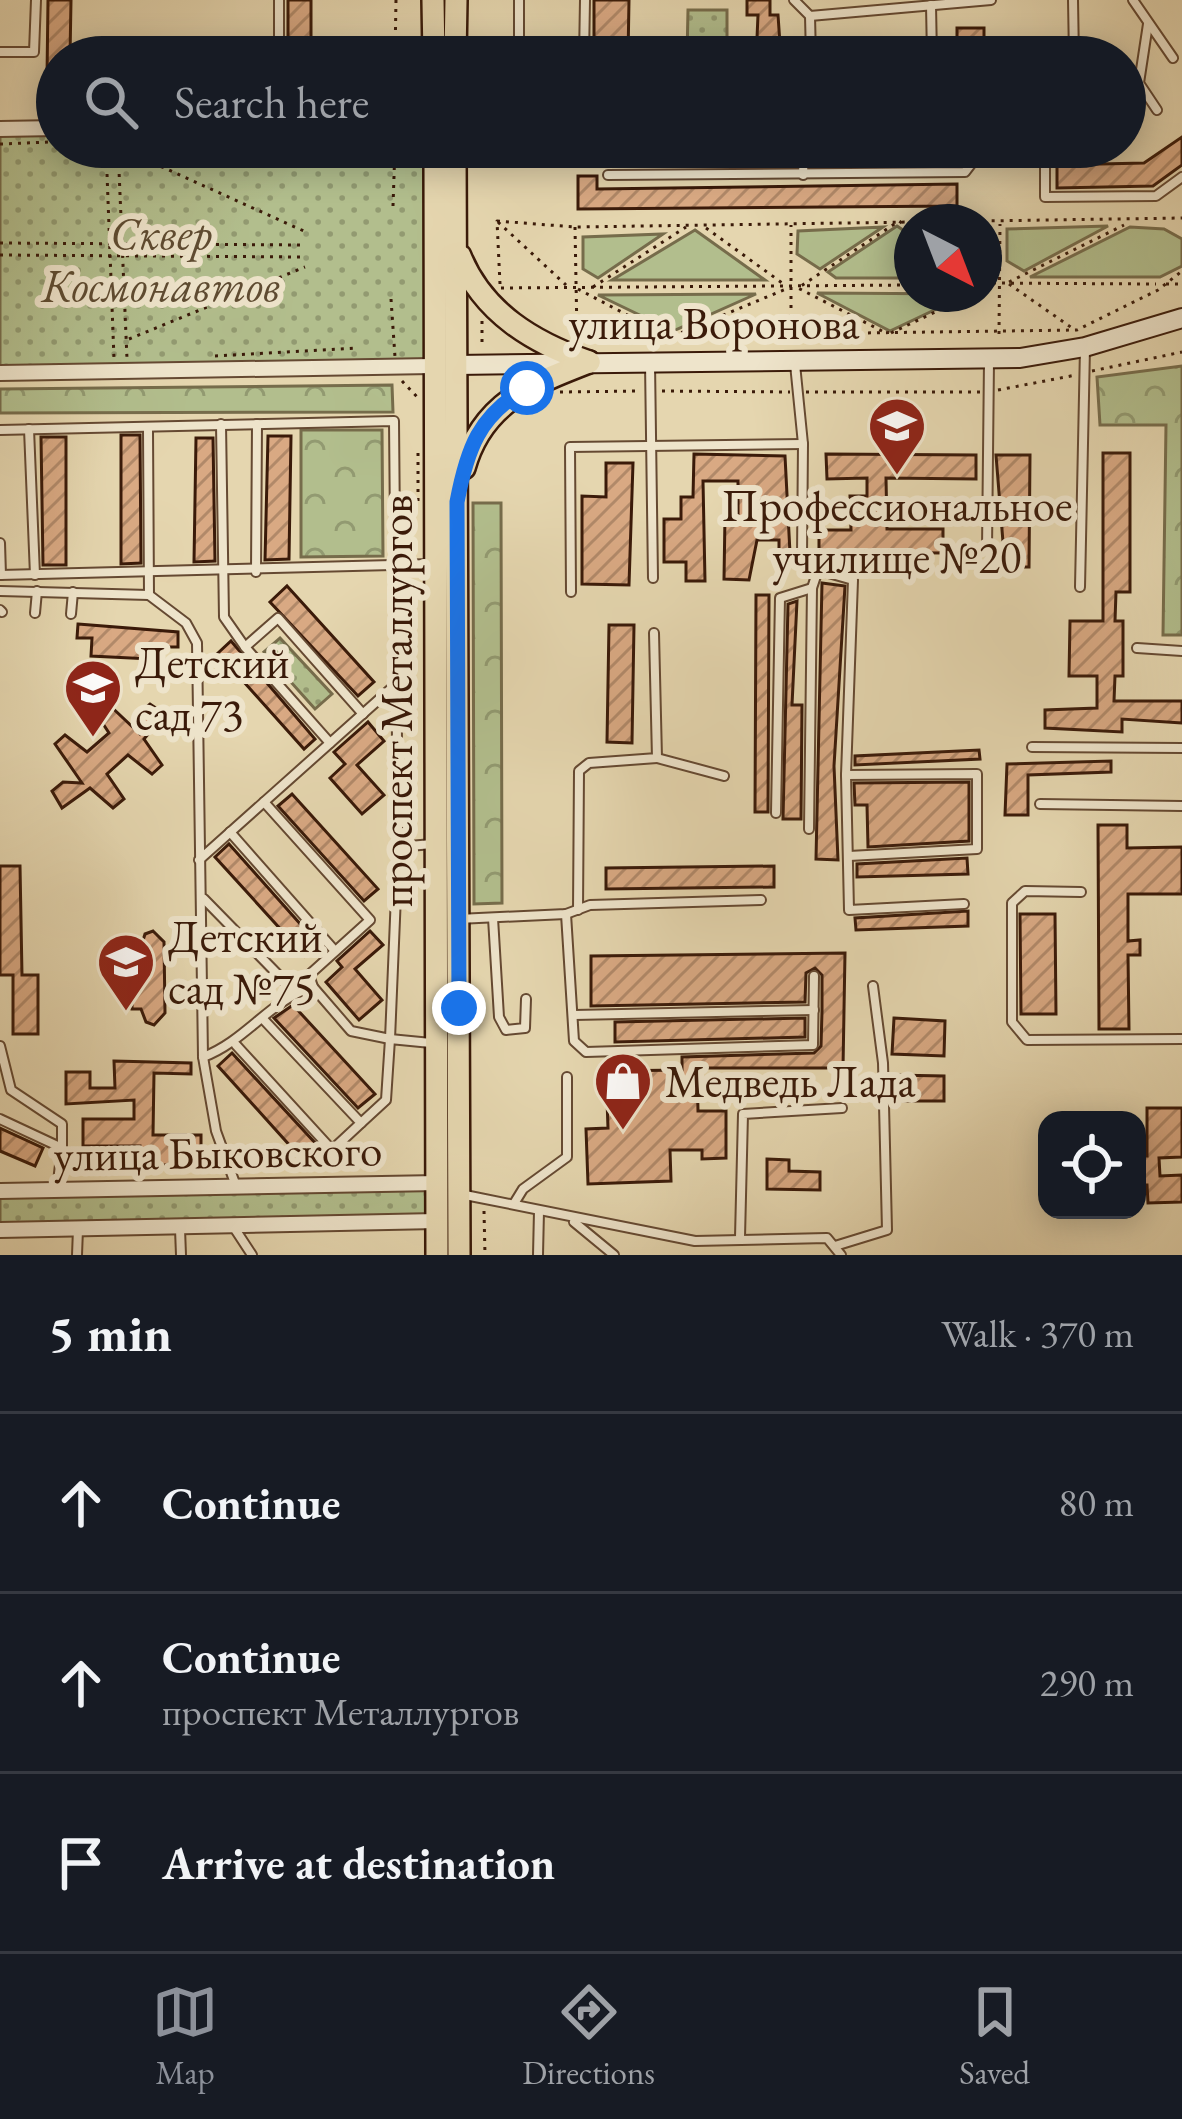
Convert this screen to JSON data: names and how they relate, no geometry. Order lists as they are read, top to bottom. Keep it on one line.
{"streets":{"main road":["улица Воронова","проспект Металлургов"],"street":["улица Быковского"]},"crossings":[["улица Воронова","проспект Металлургов"],["проспект Металлургов","улица Быковского"]],"parks":["Сквер Космонавтов"],"places":{"school or university":["Профессиональное училище №20","Детский сад 73","Детский сад №75"],"shop":["Медведь Лада"]},"north":"bottom right","page":{"search":"Search here","heading":["5 min","Walk · 370 m"],"list":[["Continue","80 m"],["Continue","проспект Металлургов","290 m"],"Arrive at destination"],"nav":["Map","Directions","Saved"]}}
